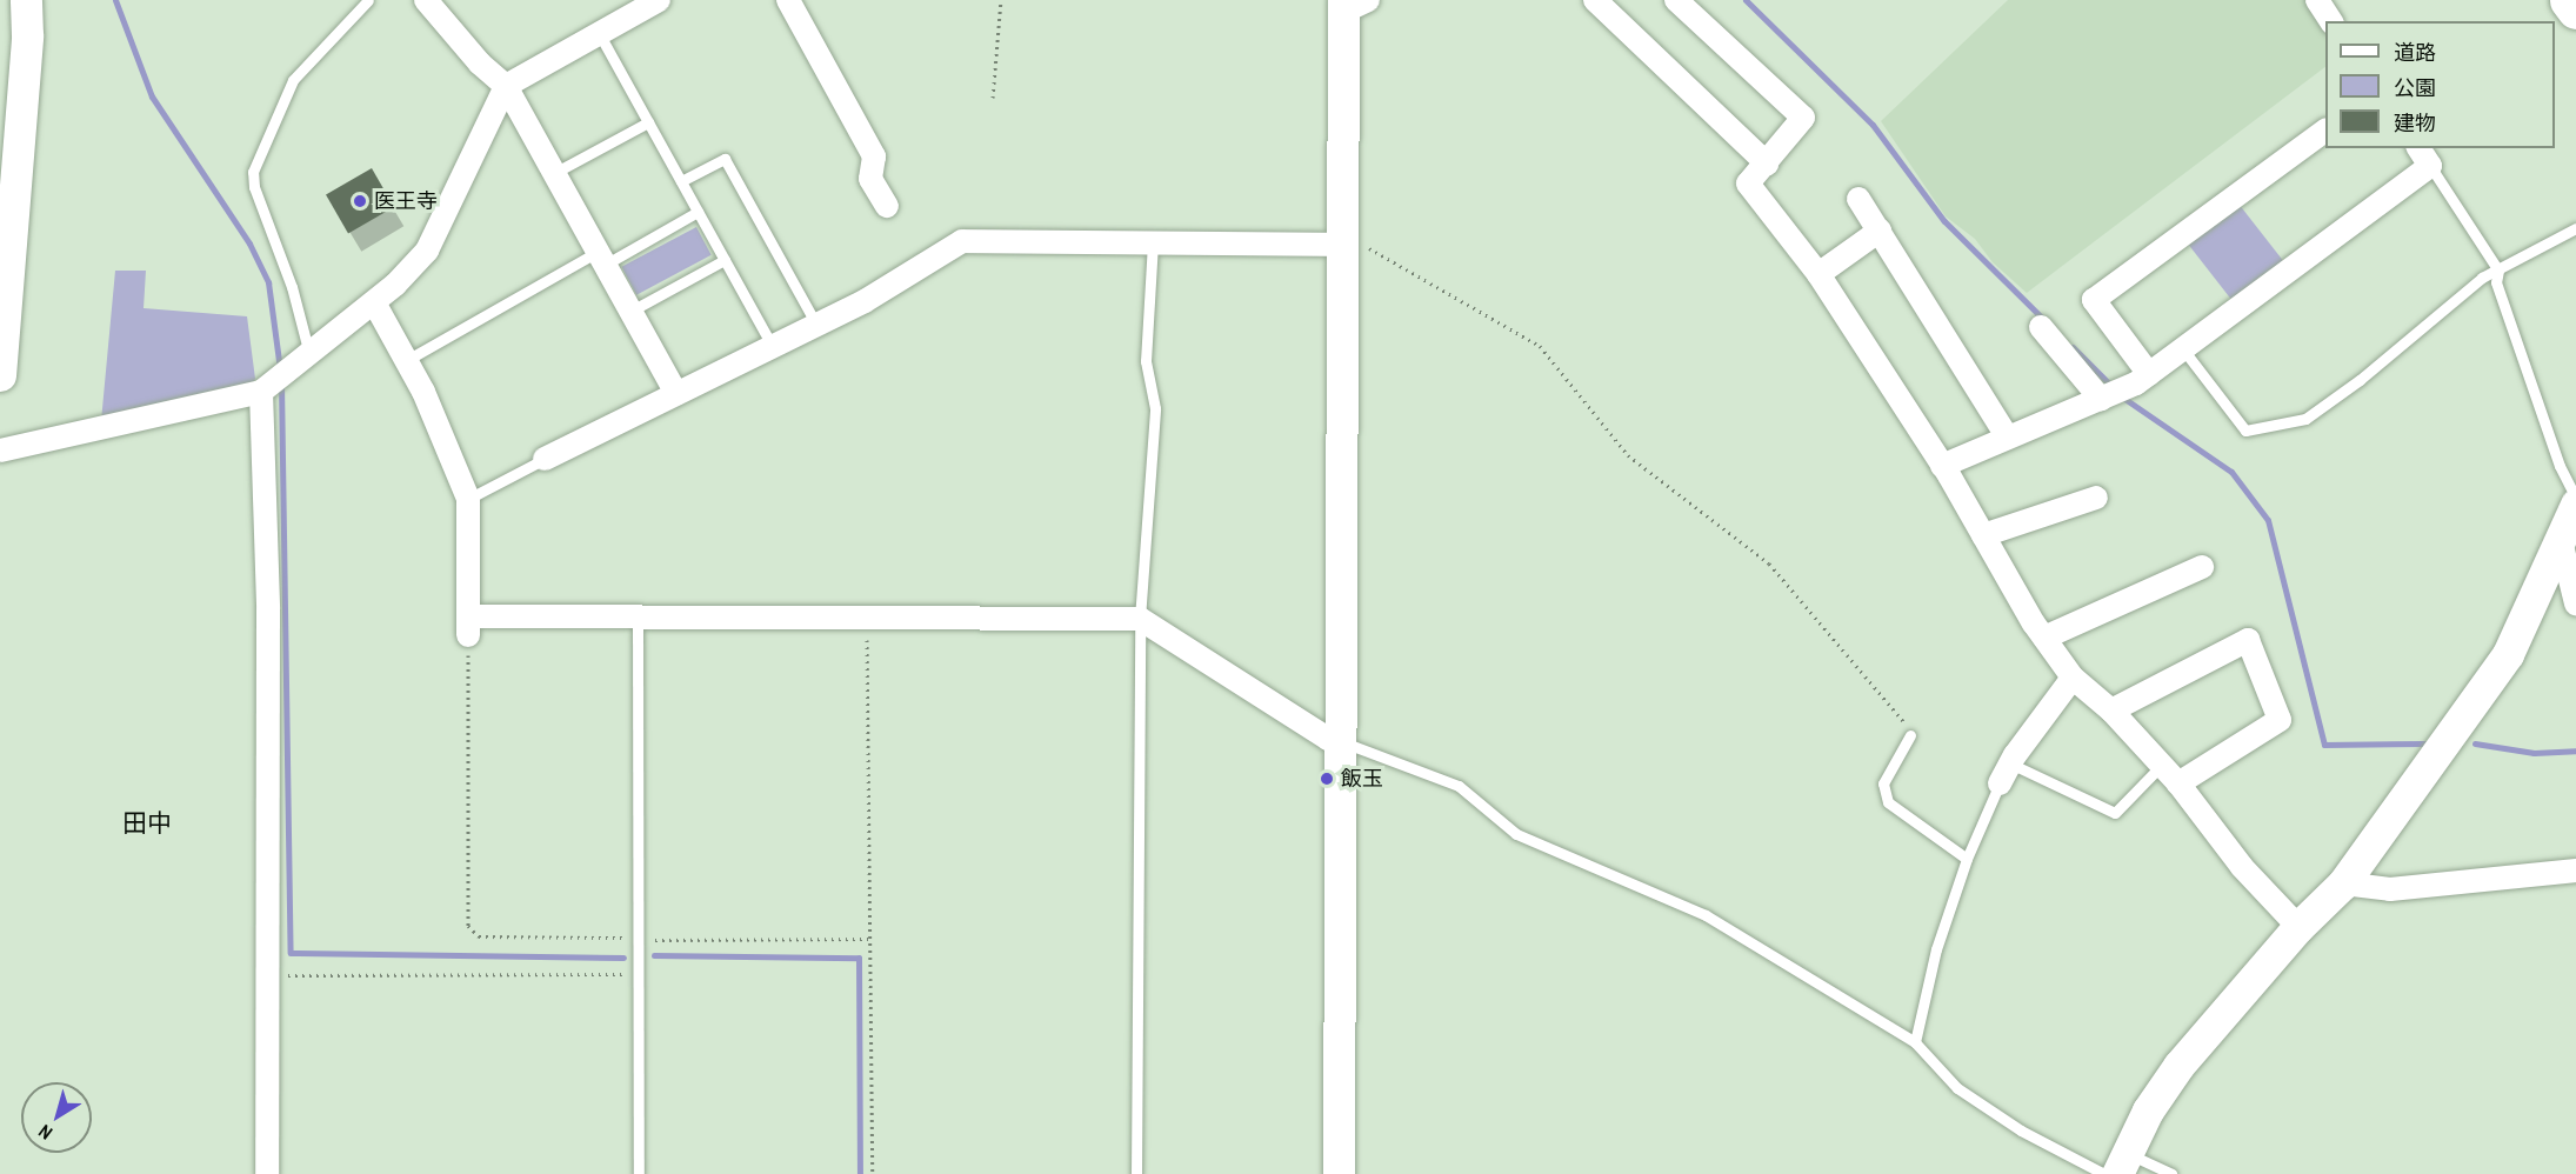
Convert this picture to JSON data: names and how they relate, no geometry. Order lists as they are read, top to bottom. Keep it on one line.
{"districts":["田中"],"places":["医王寺","飯玉"],"legend":["道路","公園","建物"],"north":"bottom left"}
